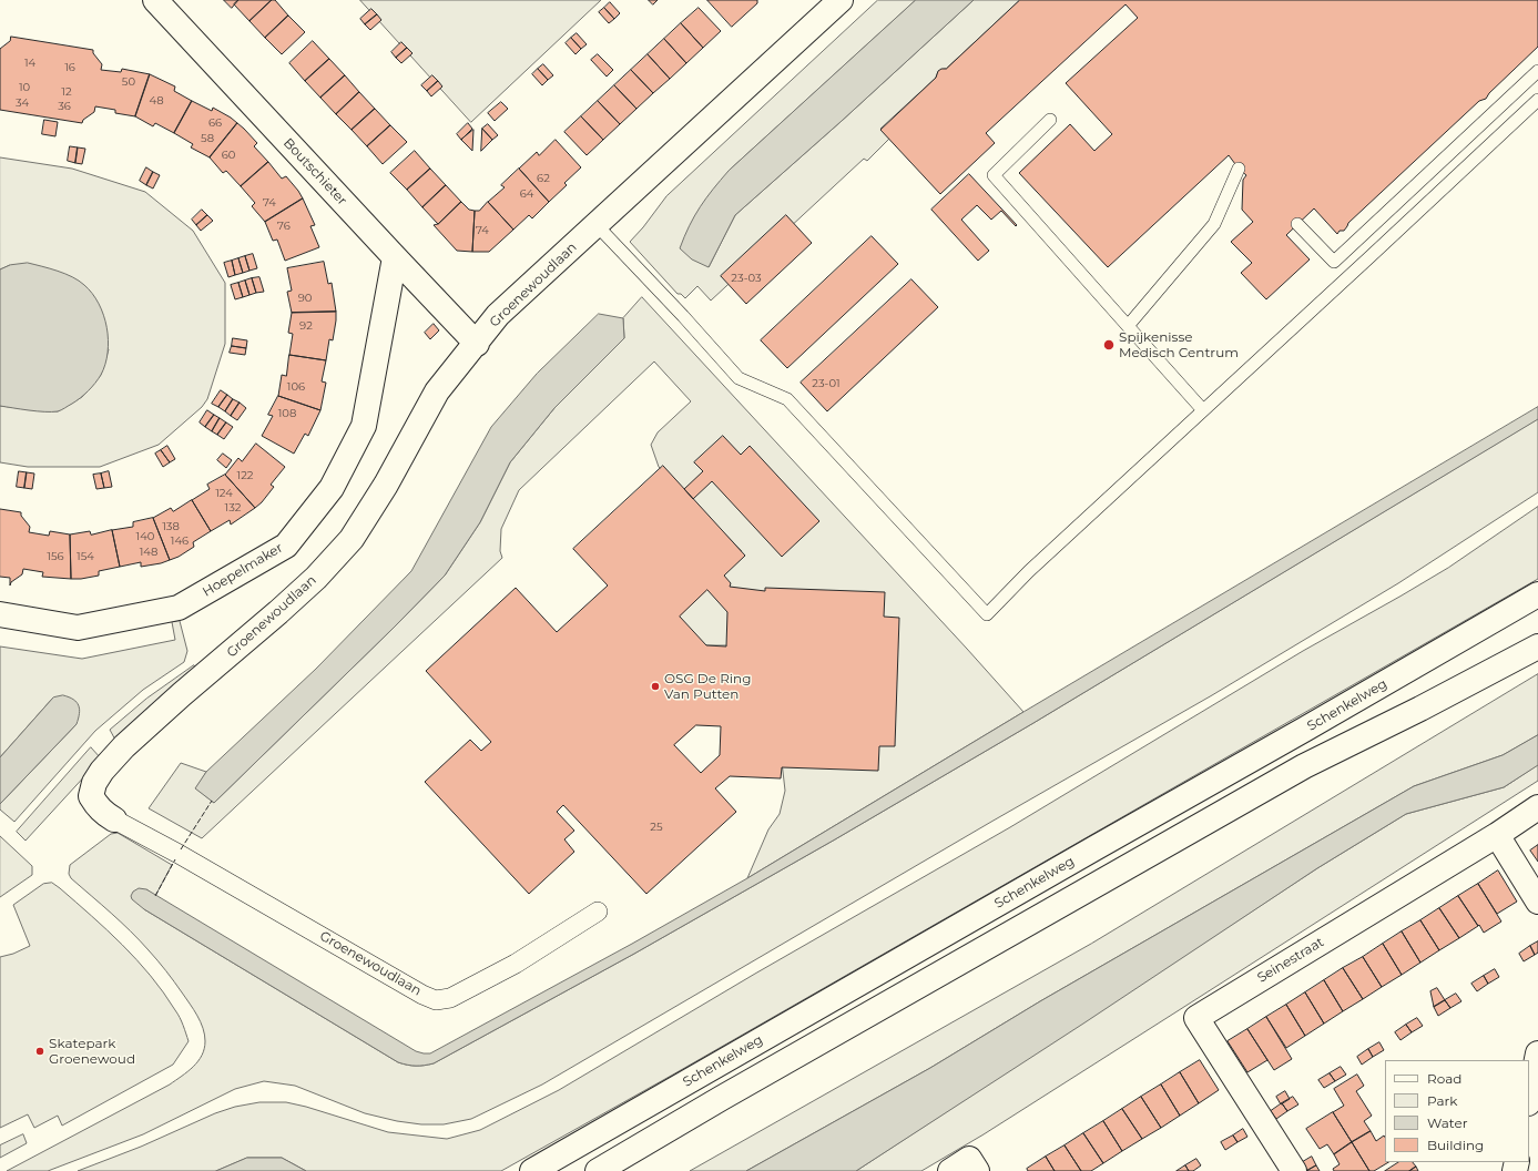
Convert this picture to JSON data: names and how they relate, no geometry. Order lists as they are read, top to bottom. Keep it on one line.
{"streets":{"street":["Boutschieter","Groenewoudlaan","Hoepelmaker","Schenkelweg","Seinestraat"]},"crossings":[["Boutschieter","Groenewoudlaan"],["Boutschieter","Hoepelmaker"]],"places":["Spijkenisse Medisch Centrum","OSG De Ring Van Putten","Skatepark Groenewoud"],"house_numbers":["14","16","50","10","12","48","34","36","66","58","60","62","64","74","76","74","23-03","90","92","23-01","106","108","122","124","132","138","140","146","148","156","154","25"],"legend":["Road","Park","Water","Building"]}
